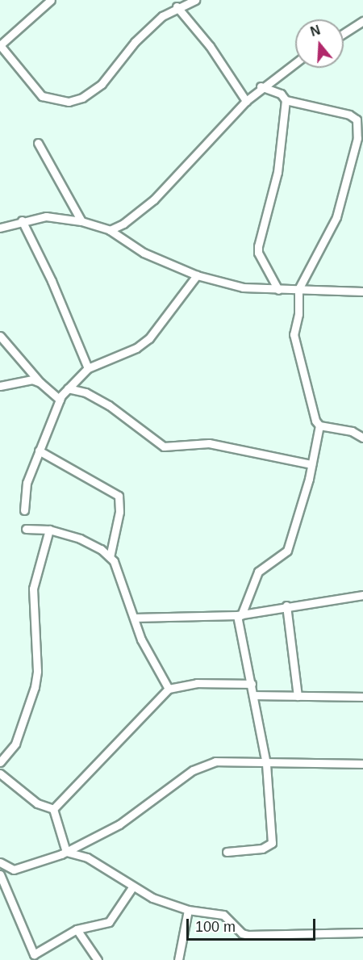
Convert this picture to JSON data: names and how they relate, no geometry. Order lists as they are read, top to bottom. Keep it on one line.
{"scale_bar":"100 m","north":"top"}
